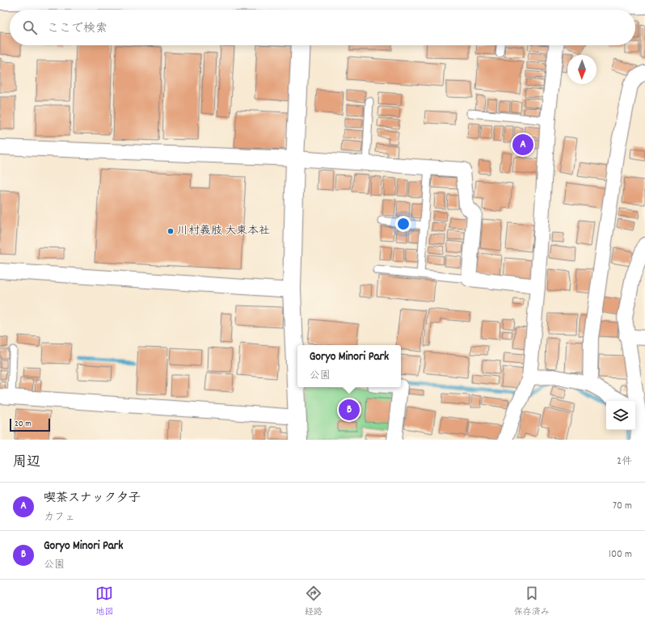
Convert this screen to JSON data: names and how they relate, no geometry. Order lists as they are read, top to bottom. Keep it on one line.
{"places":["川村義肢 大東本社"],"scale_bar":"20 m","north":"bottom","page":{"search":"ここで検索","pins":["A","B"],"popup":["Goryo Minori Park","公園"],"scale":"20 m","heading":["周辺","2件"],"list":[{"mark":"A","name":"喫茶スナック夕子","note":"カフェ","value":"70 m"},{"mark":"B","name":"Goryo Minori Park","note":"公園","value":"100 m"}],"nav":["地図","経路","保存済み"]}}
